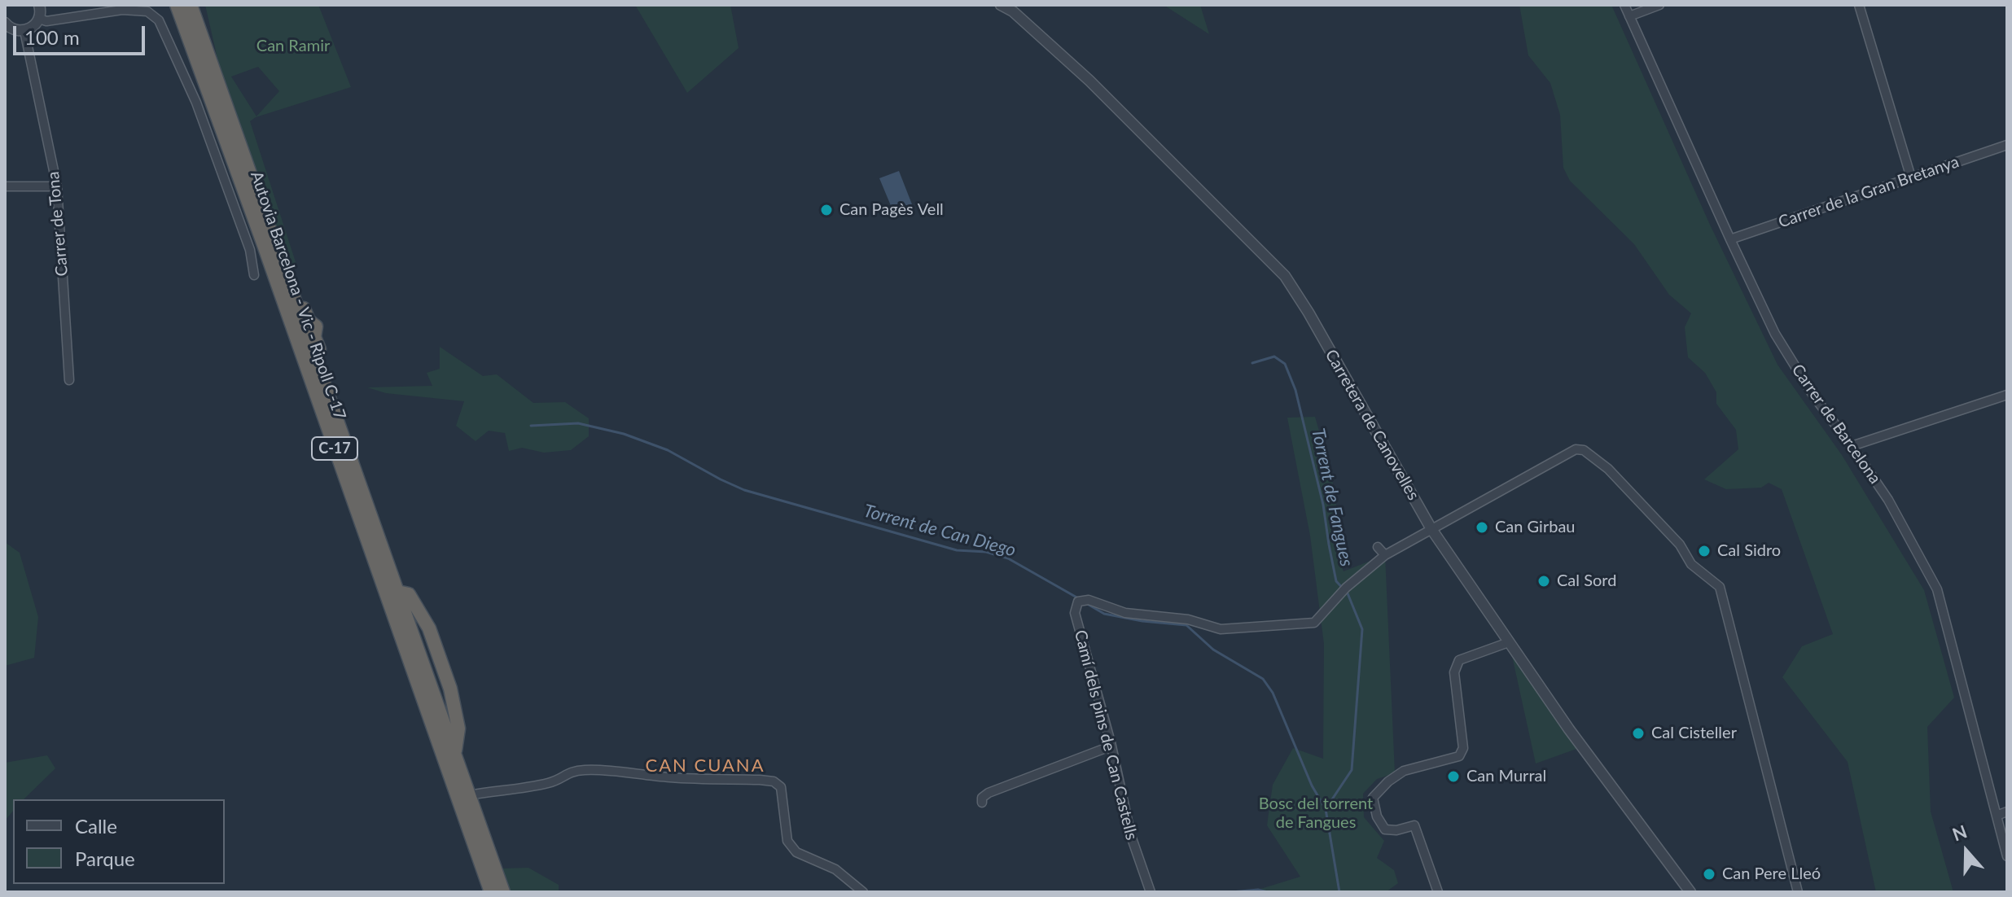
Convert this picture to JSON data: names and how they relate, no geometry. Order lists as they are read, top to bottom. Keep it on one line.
{"streets":{"highway":["Autovia Barcelona - Vic - Ripoll C-17","C-17"],"street":["Carrer de la Gran Bretanya","Carrer de Tona","Carrer de Barcelona","Carretera de Canovelles","Camí dels pins de Can Castells"]},"crossings":[["Carrer de la Gran Bretanya","Carrer de Barcelona"],["Carretera de Canovelles","Camí dels pins de Can Castells"]],"districts":["CAN CUANA"],"water":["Torrent de Fangues","Torrent de Can Diego"],"parks":["Can Ramir","Bosc del torrent de Fangues"],"places":["Can Pagès Vell","Can Girbau","Cal Sidro","Cal Sord","Cal Cisteller","Can Murral","Can Pere Lleó"],"legend":["Calle","Parque"],"scale_bar":"100 m","north":"top"}
